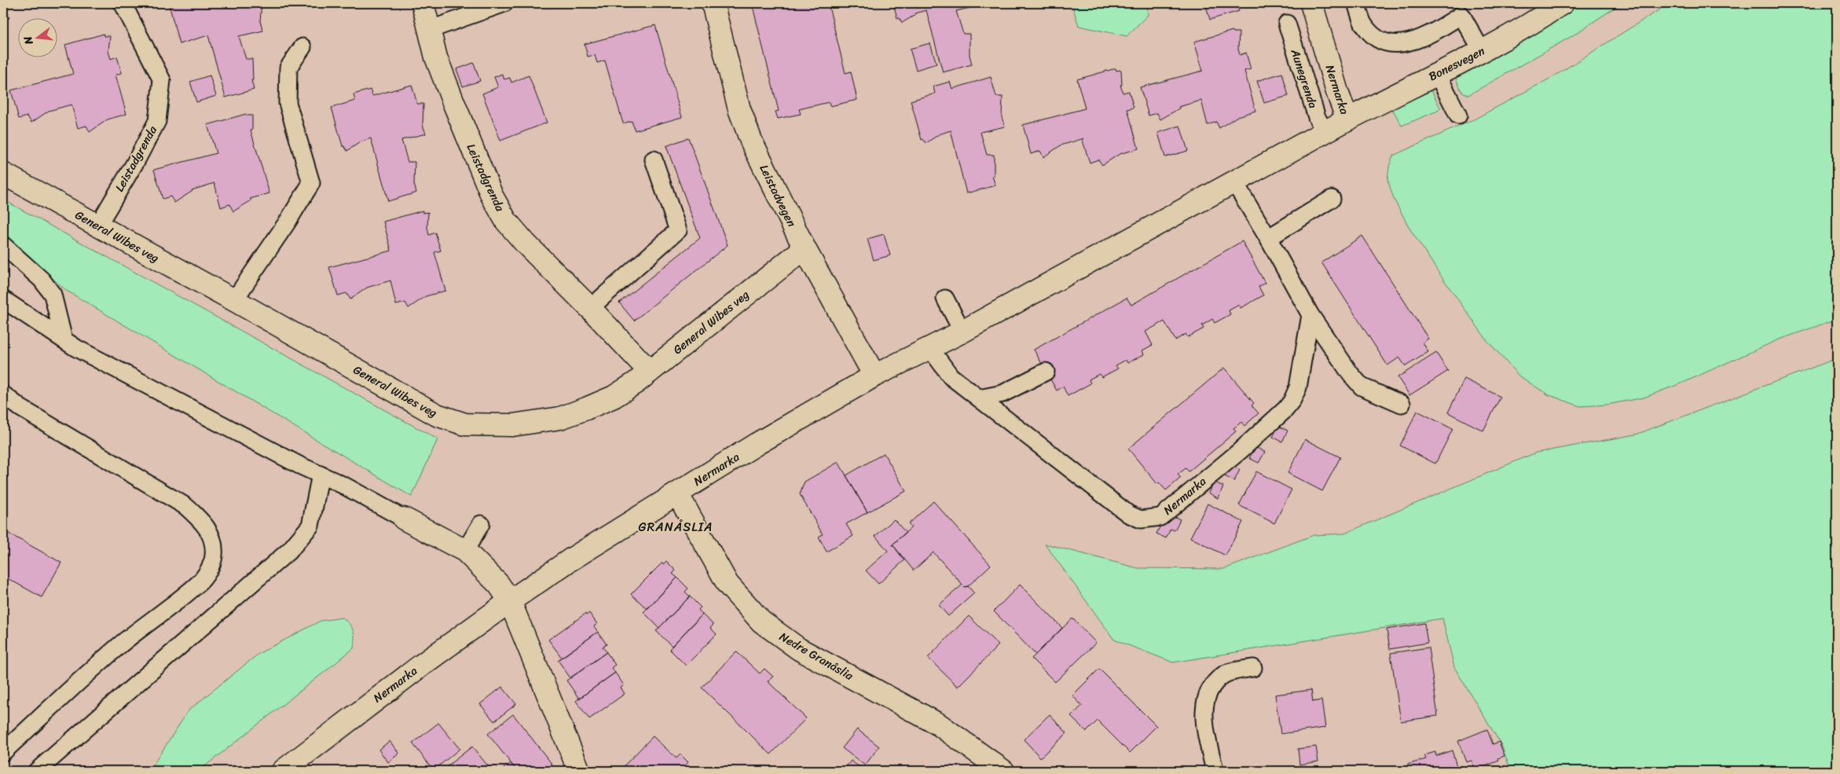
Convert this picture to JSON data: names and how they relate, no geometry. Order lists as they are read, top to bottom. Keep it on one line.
{"streets":{"street":["Bonesvegen","Nermarka","Leistadgrenda","Leistadvegen","General Wibes veg","Nedre Granåslia"],"lane":["Aunegrenda"]},"crossings":[["Bonesvegen","Nermarka"],["Aunegrenda","Nermarka"],["Nermarka","Leistadvegen"],["Nermarka","Nedre Granåslia"],["Leistadgrenda","General Wibes veg"],["Leistadvegen","General Wibes veg"]],"districts":["GRANÅSLIA"],"north":"left"}
